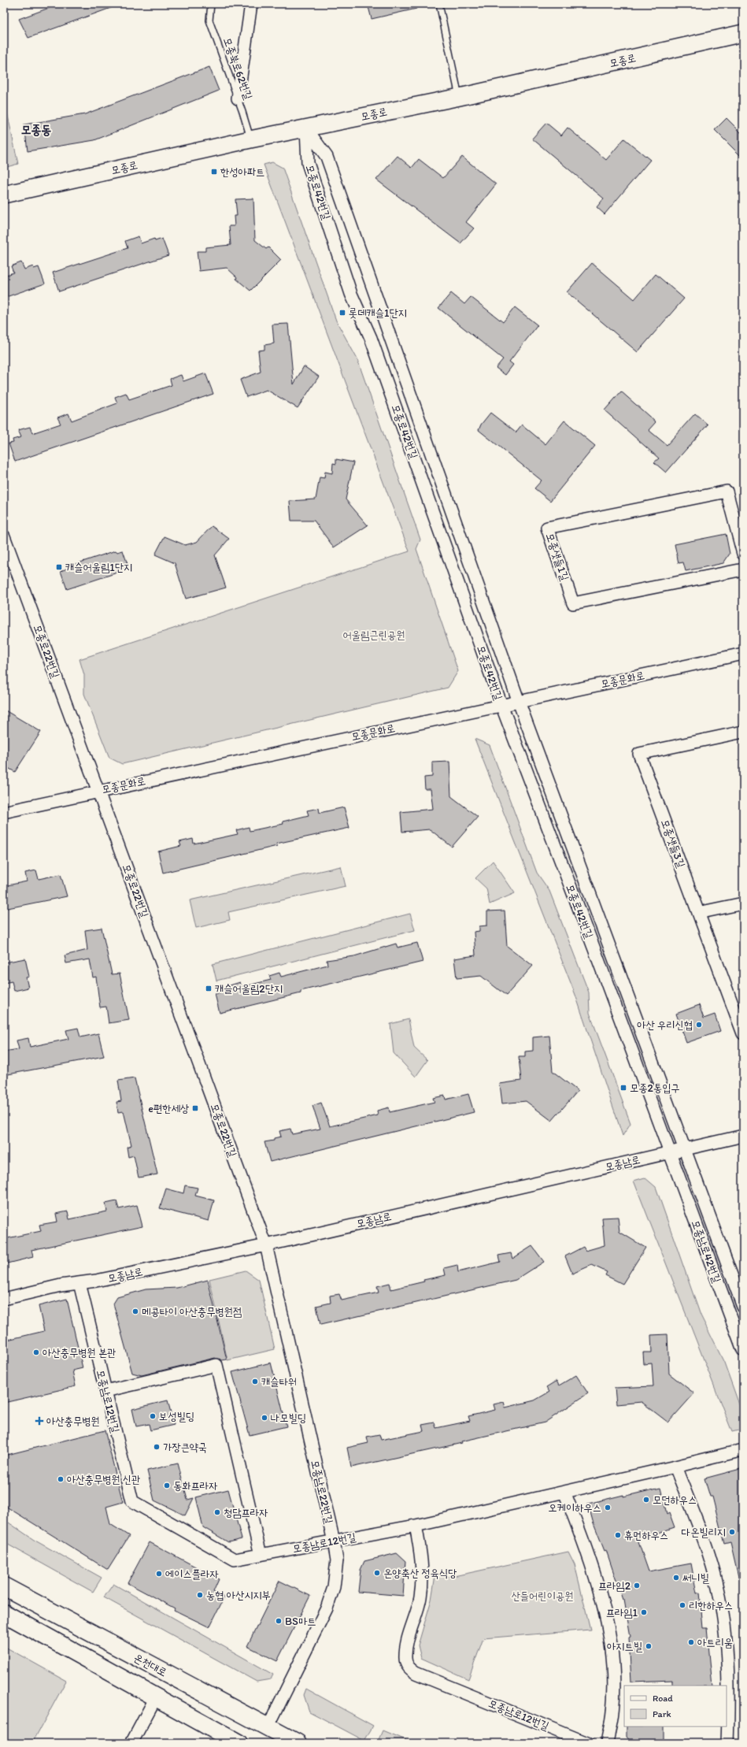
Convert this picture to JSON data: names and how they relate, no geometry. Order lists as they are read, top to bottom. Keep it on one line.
{"streets":{"main road":["온천대로"],"street":["모종로","모종로42번길","모종샛들1길","모종로22번길","모종문화로","모종샛들3길","모종남로","모종남로42번길","모종남로12번길","모종남로22번길"],"lane":["모종북로62번길"]},"crossings":[["모종로","모종북로62번길"],["모종로","모종로42번길"],["모종로42번길","모종문화로"],["모종로42번길","모종남로"],["모종로42번길","모종남로42번길"],["모종로22번길","모종문화로"],["모종로22번길","모종남로"],["모종로22번길","모종남로22번길"],["모종남로","모종남로42번길"],["모종남로","모종남로12번길"],["모종남로","모종남로22번길"],["모종남로12번길","모종남로22번길"],["모종남로22번길","온천대로"]],"districts":["모종동"],"parks":["어울림근린공원","산들어린이공원"],"places":{"transit":["한성아파트","롯데캐슬1단지","캐슬어울림1단지","캐슬어울림2단지","모종2통입구","e편한세상"],"other":["아산 우리신협","메콩타이 아산충무병원점","아산충무병원 본관","캐슬타워","보성빌딩","나모빌딩","가장큰약국","아산충무병원 신관","동화프라자","모던하우스","오케이하우스","청담프라자","다온빌리지","휴먼하우스","온양축산 정육식당","에이스플라자","써니빌","프라임2","농협 아산시지부","리한하우스","프라임1","BS마트","아트리움","아지트빌"],"health":["아산충무병원"]},"legend":["Road","Park"]}
